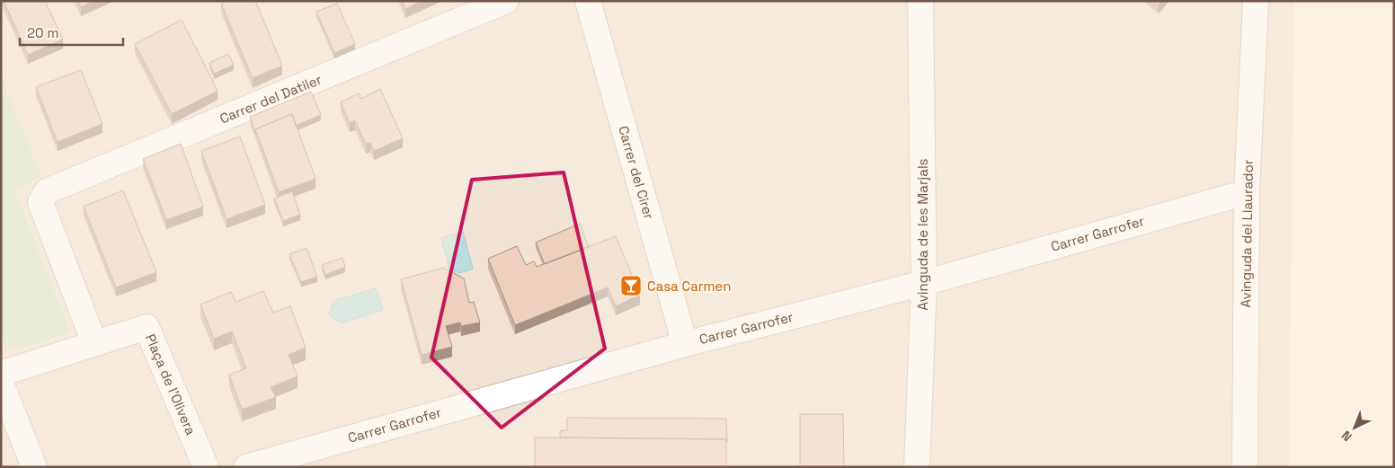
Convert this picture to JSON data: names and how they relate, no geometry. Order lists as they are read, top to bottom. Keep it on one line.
{"streets":{"street":["Carrer del Datiler","Carrer del Cirer","Carrer Garrofer","Avinguda del Llaurador","Avinguda de les Marjals","Plaça de l'Olivera"]},"crossings":[["Carrer del Datiler","Plaça de l'Olivera"],["Carrer del Cirer","Carrer Garrofer"],["Carrer Garrofer","Avinguda del Llaurador"],["Carrer Garrofer","Avinguda de les Marjals"]],"places":{"bar":["Casa Carmen"]},"scale_bar":"20 m","north":"bottom left"}
